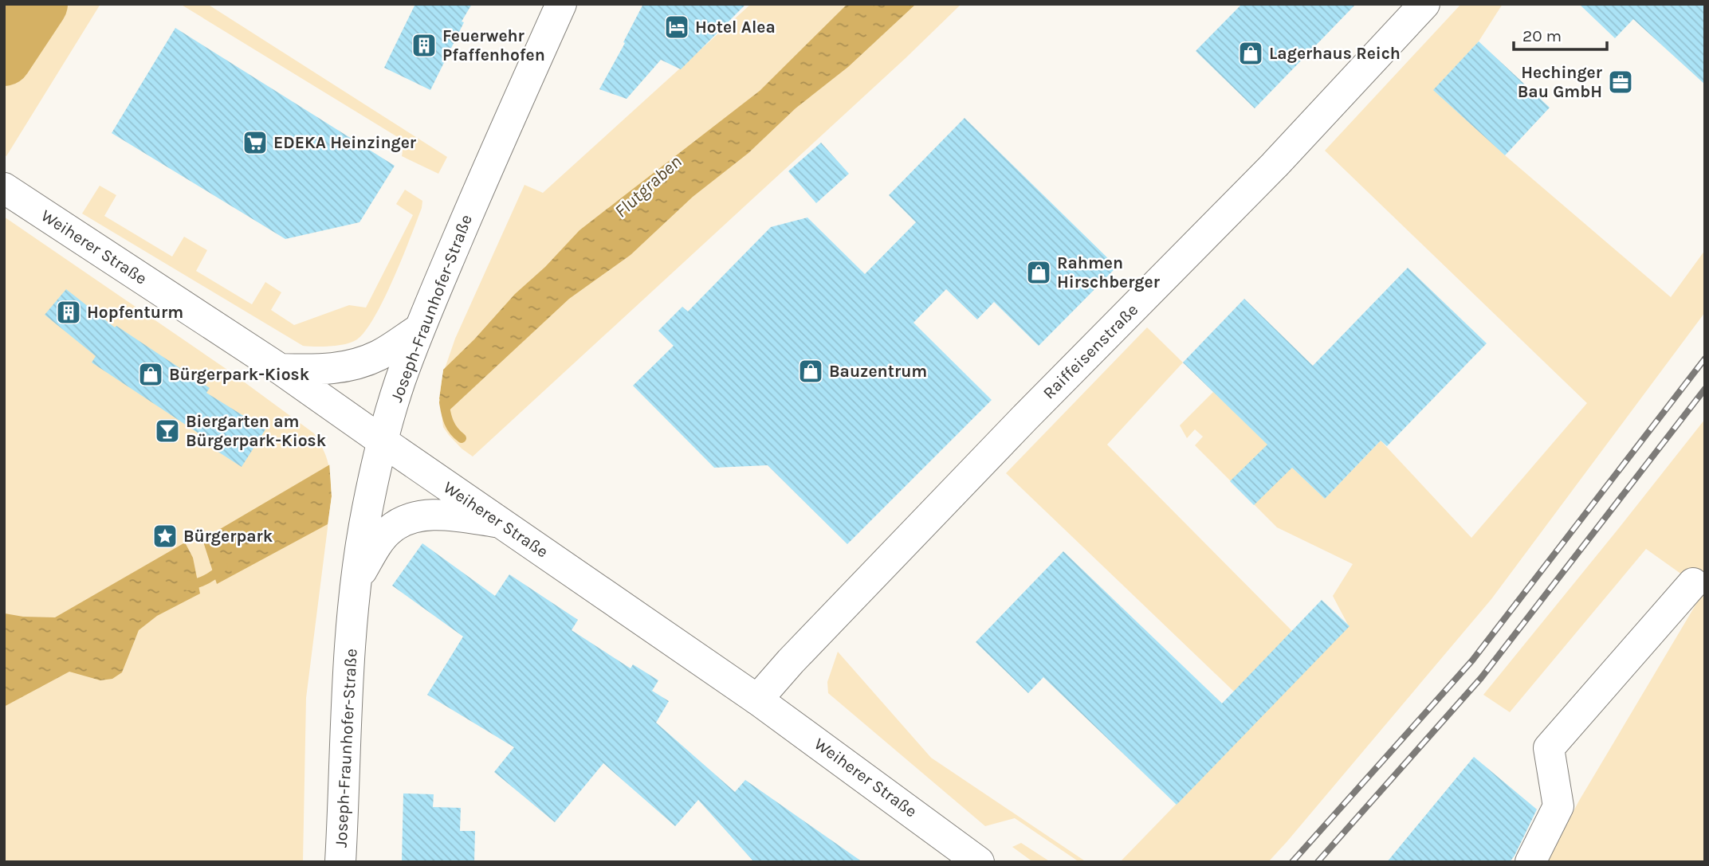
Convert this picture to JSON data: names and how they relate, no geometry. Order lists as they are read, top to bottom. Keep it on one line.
{"streets":{"main road":["Weiherer Straße","Joseph-Fraunhofer-Straße","Raiffeisenstraße"]},"crossings":[["Weiherer Straße","Joseph-Fraunhofer-Straße"],["Weiherer Straße","Raiffeisenstraße"]],"water":["Flutgraben"],"places":{"hotel":["Hotel Alea"],"building":["Feuerwehr Pfaffenhofen","Hopfenturm"],"shop":["Lagerhaus Reich","Rahmen Hirschberger","Bauzentrum","Bürgerpark-Kiosk"],"office":["Hechinger Bau GmbH"],"supermarket":["EDEKA Heinzinger"],"bar":["Biergarten am Bürgerpark-Kiosk"],"place":["Bürgerpark"]},"scale_bar":"20 m"}
